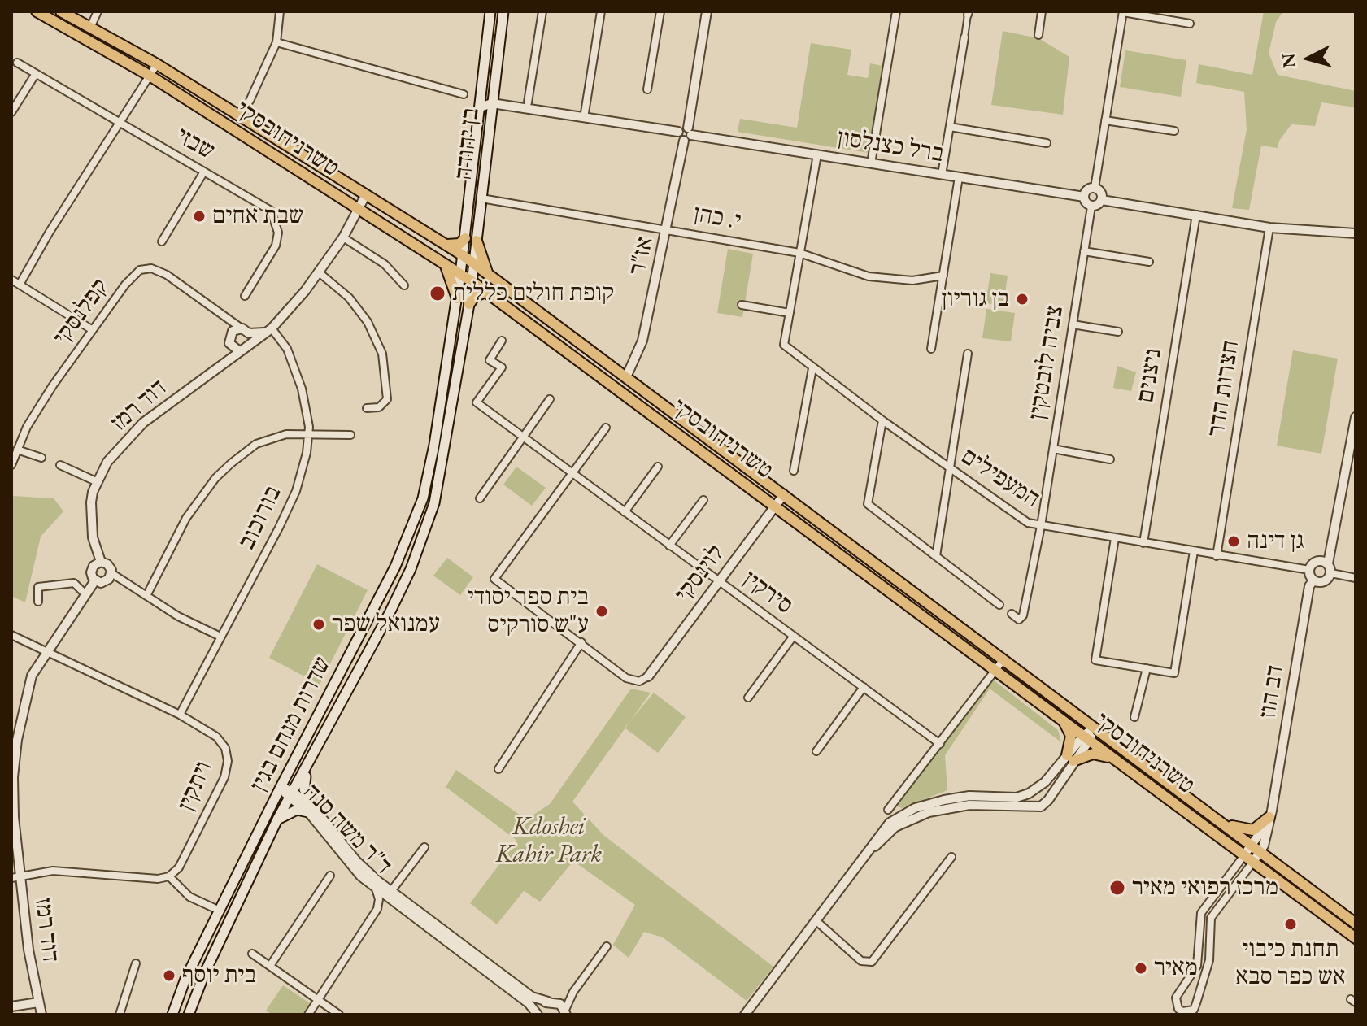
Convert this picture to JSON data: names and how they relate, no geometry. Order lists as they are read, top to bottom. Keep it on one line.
{"streets":{"main road":["טשרניחובסקי","בן יהודה","שדרות מנחם בגין"],"street":["שבזי","ברל כצנלסון","י. כהן","אז\"ר","קפלנסקי","צביה לובטקין","ניצנים","חצרות הדר","דוד רמז","המעפילים","בורוכוב","לוינסקי","סירקין","דב הוז","ויתקין","ד\"ר משה סנה"]},"crossings":[["טשרניחובסקי","בן יהודה"],["טשרניחובסקי","אז\"ר"],["טשרניחובסקי","לוינסקי"],["טשרניחובסקי","דב הוז"],["טשרניחובסקי","שדרות מנחם בגין"],["בן יהודה","י. כהן"],["בן יהודה","שדרות מנחם בגין"],["ברל כצנלסון","אז\"ר"],["ברל כצנלסון","צביה לובטקין"],["י. כהן","אז\"ר"],["קפלנסקי","דוד רמז"],["צביה לובטקין","המעפילים"],["ניצנים","המעפילים"],["חצרות הדר","המעפילים"],["דוד רמז","ויתקין"],["המעפילים","דב הוז"],["בורוכוב","ויתקין"],["לוינסקי","סירקין"],["שדרות מנחם בגין","ד\"ר משה סנה"]],"parks":["Kdoshei Kahir Park"],"places":["שבת אחים","קופת חולים כללית","בן גוריון","גן דינה","בית ספר יסודי ע\"ש סורקיס","עמנואל שפר","מרכז רפואי מאיר","תחנת כיבוי אש כפר סבא","מאיר","בית יוסף"],"north":"left"}
